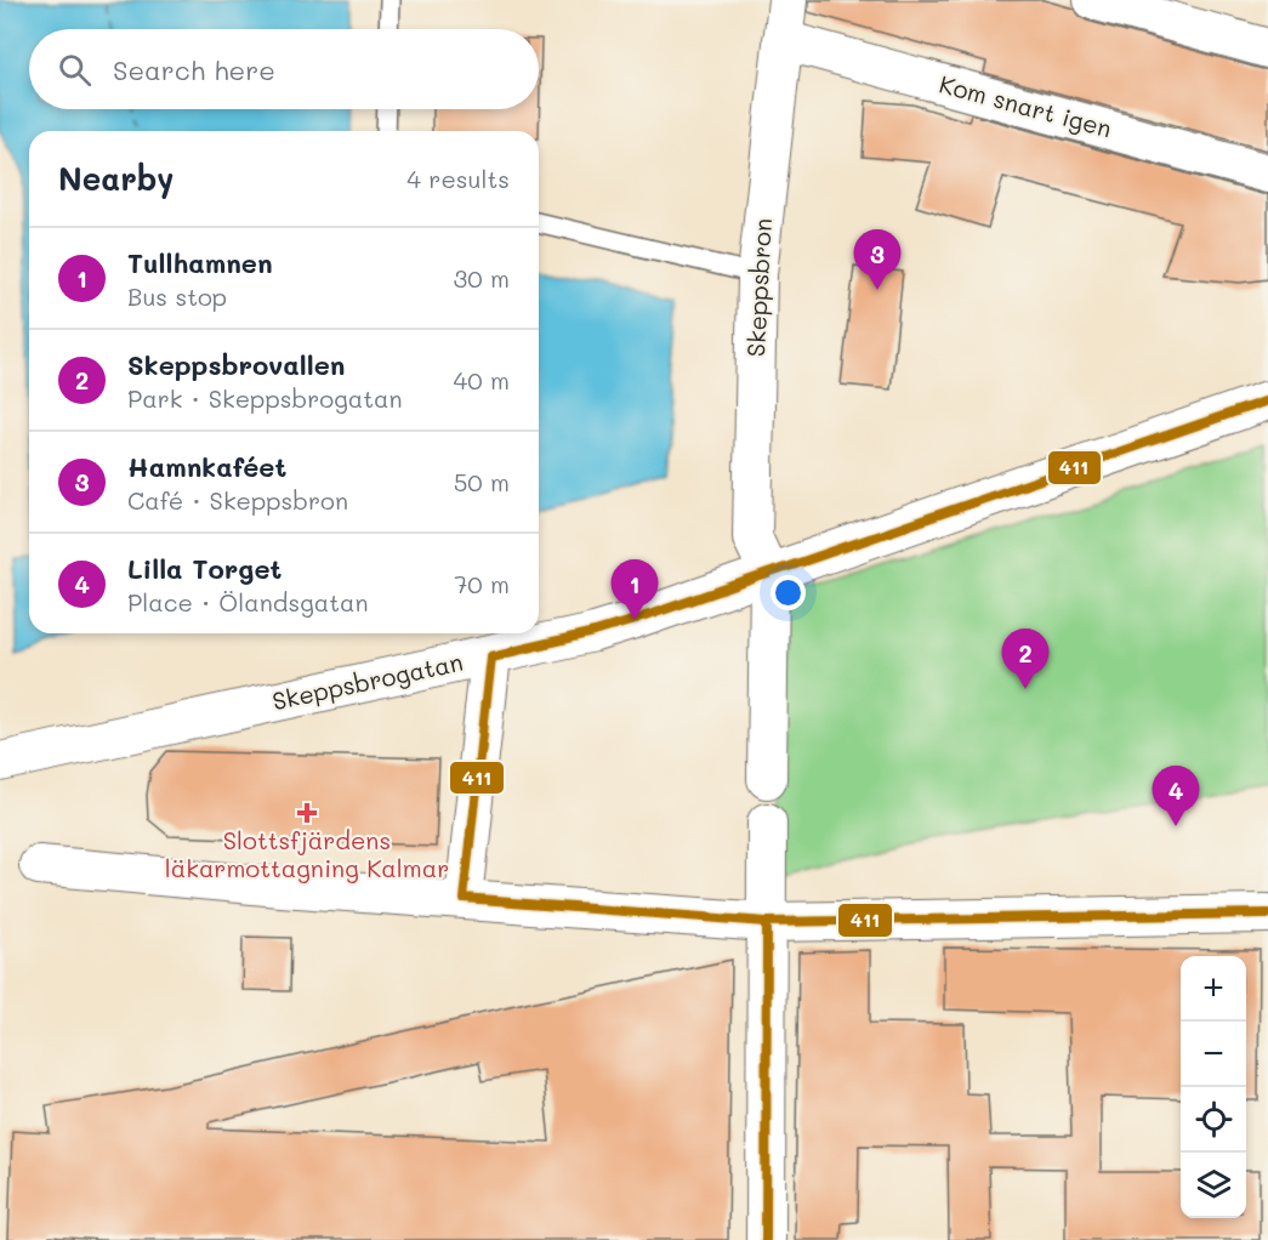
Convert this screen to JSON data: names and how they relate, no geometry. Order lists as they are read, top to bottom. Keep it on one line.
{"streets":{"street":["Kom snart igen","Skeppsbron","Skeppsbrogatan"]},"crossings":[["Kom snart igen","Skeppsbron"],["Skeppsbron","Skeppsbrogatan"]],"places":{"health":["Slottsfjärdens läkarmottagning Kalmar"]},"lines":["transit line 411"],"page":{"search":"Search here","heading":["Nearby","4 results"],"list":[{"mark":"1","name":"Tullhamnen","note":"Bus stop","value":"30 m"},{"mark":"2","name":"Skeppsbrovallen","note":"Park · Skeppsbrogatan","value":"40 m"},{"mark":"3","name":"Hamnkaféet","note":"Café · Skeppsbron","value":"50 m"},{"mark":"4","name":"Lilla Torget","note":"Place · Ölandsgatan","value":"70 m"}],"pins":["3","1","2","4"],"map_buttons":["+","−"]}}
